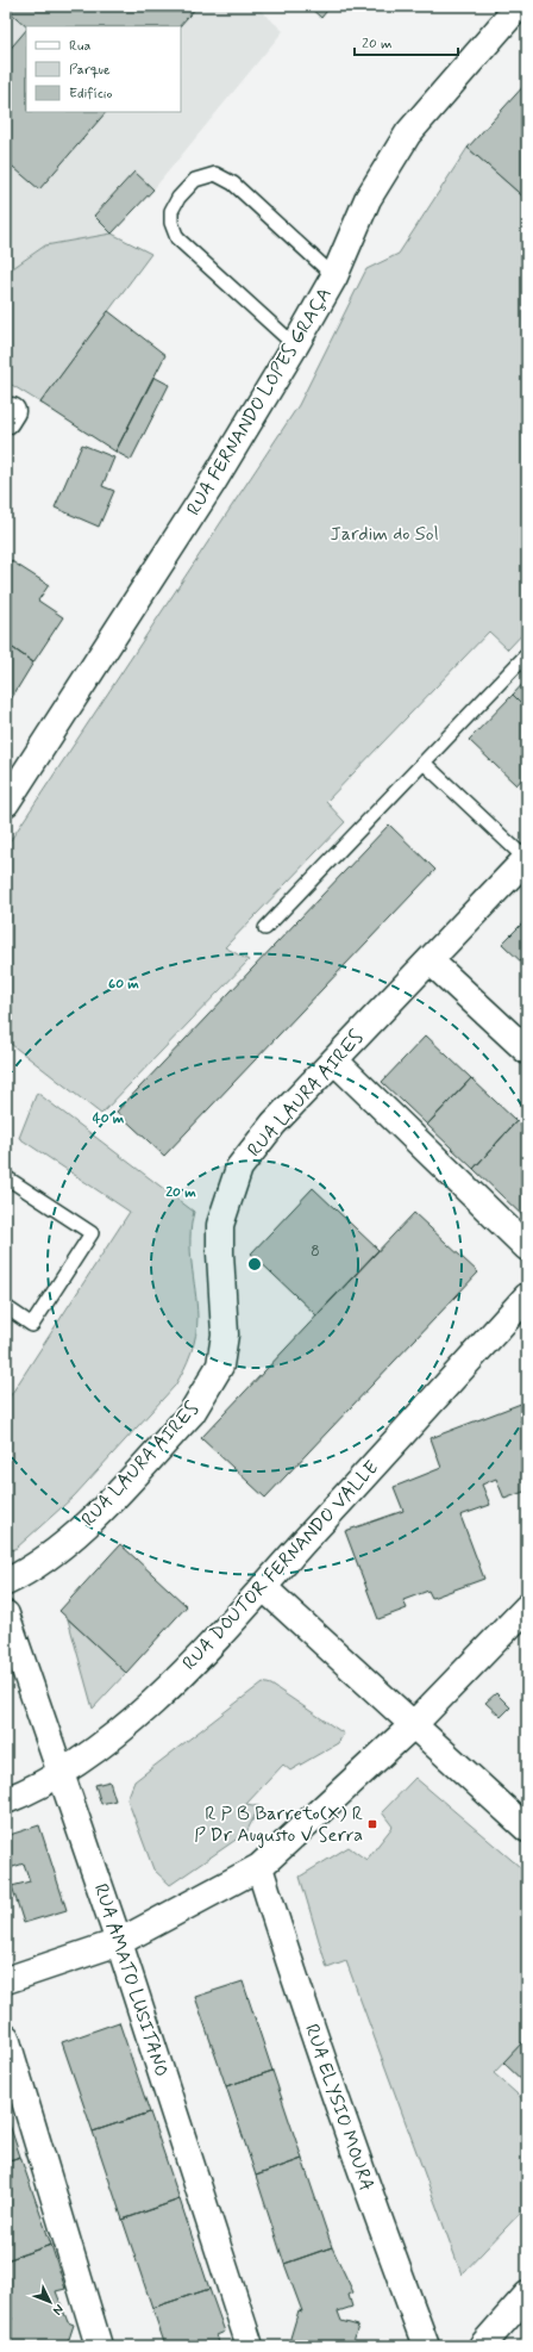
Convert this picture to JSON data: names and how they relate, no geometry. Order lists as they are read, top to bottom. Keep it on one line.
{"streets":{"street":["RUA FERNANDO LOPES GRAÇA","RUA LAURA AIRES","RUA DOUTOR FERNANDO VALLE","RUA AMATO LUSITANO","RUA ELYSIO MOURA"]},"crossings":[["RUA DOUTOR FERNANDO VALLE","RUA AMATO LUSITANO"]],"parks":["Jardim do Sol"],"places":{"transit":["R P B Barreto(X) R P Dr Augusto V Serra"]},"house_numbers":["8"],"legend":["Rua","Parque","Edifício"],"scale_bar":"20 m","north":"bottom right","rings":["60 m","40 m","20 m"]}
